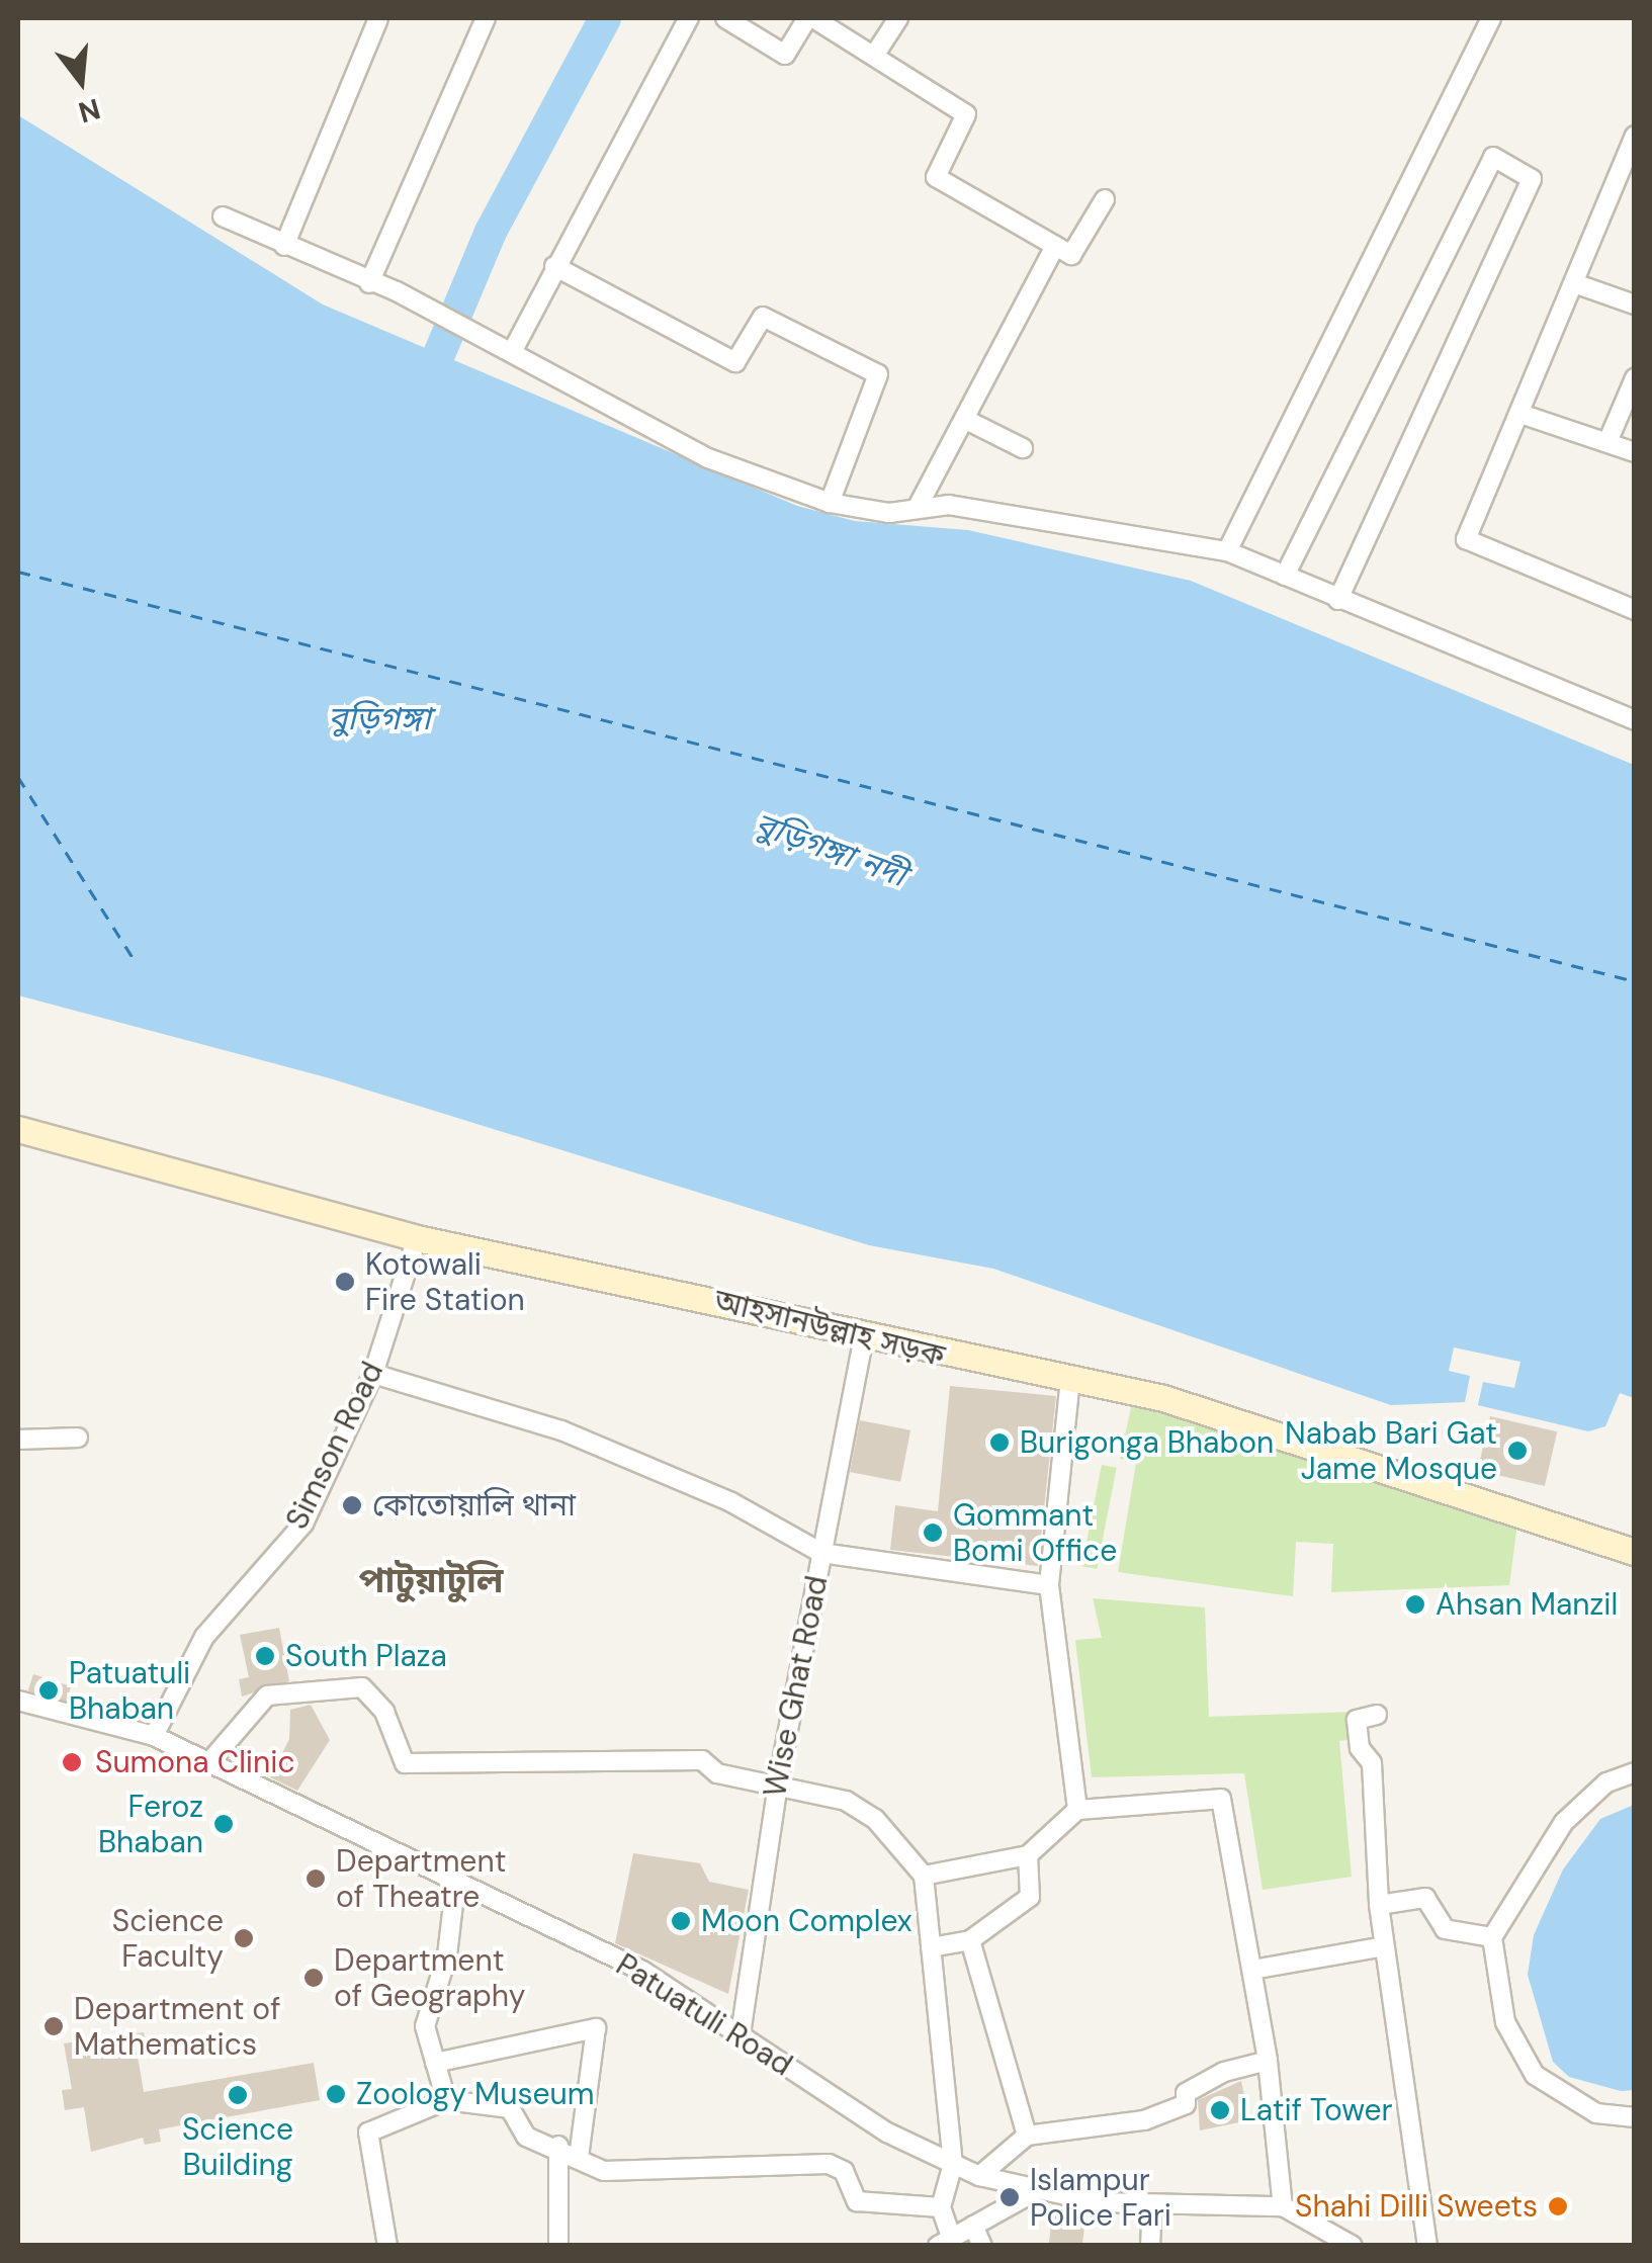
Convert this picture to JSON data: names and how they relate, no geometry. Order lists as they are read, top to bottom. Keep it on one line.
{"streets":{"street":["আহসানউল্লাহ সড়ক","Simson Road","Wise Ghat Road","Patuatuli Road"]},"crossings":[["আহসানউল্লাহ সড়ক","Simson Road"],["আহসানউল্লাহ সড়ক","Wise Ghat Road"],["Simson Road","Patuatuli Road"],["Wise Ghat Road","Patuatuli Road"]],"districts":["পাটুয়াটুলি"],"water":["বুড়িগঙ্গা","বুড়িগঙ্গা নদী"],"places":["Kotowali Fire Station","Burigonga Bhabon","Nabab Bari Gat Jame Mosque","কোতোয়ালি থানা","Gommant Bomi Office","Ahsan Manzil","South Plaza","Patuatuli Bhaban","Sumona Clinic","Feroz Bhaban","Department of Theatre","Moon Complex","Science Faculty","Department of Geography","Department of Mathematics","Zoology Museum","Science Building","Latif Tower","Islampur Police Fari","Shahi Dilli Sweets"],"north":"bottom"}
